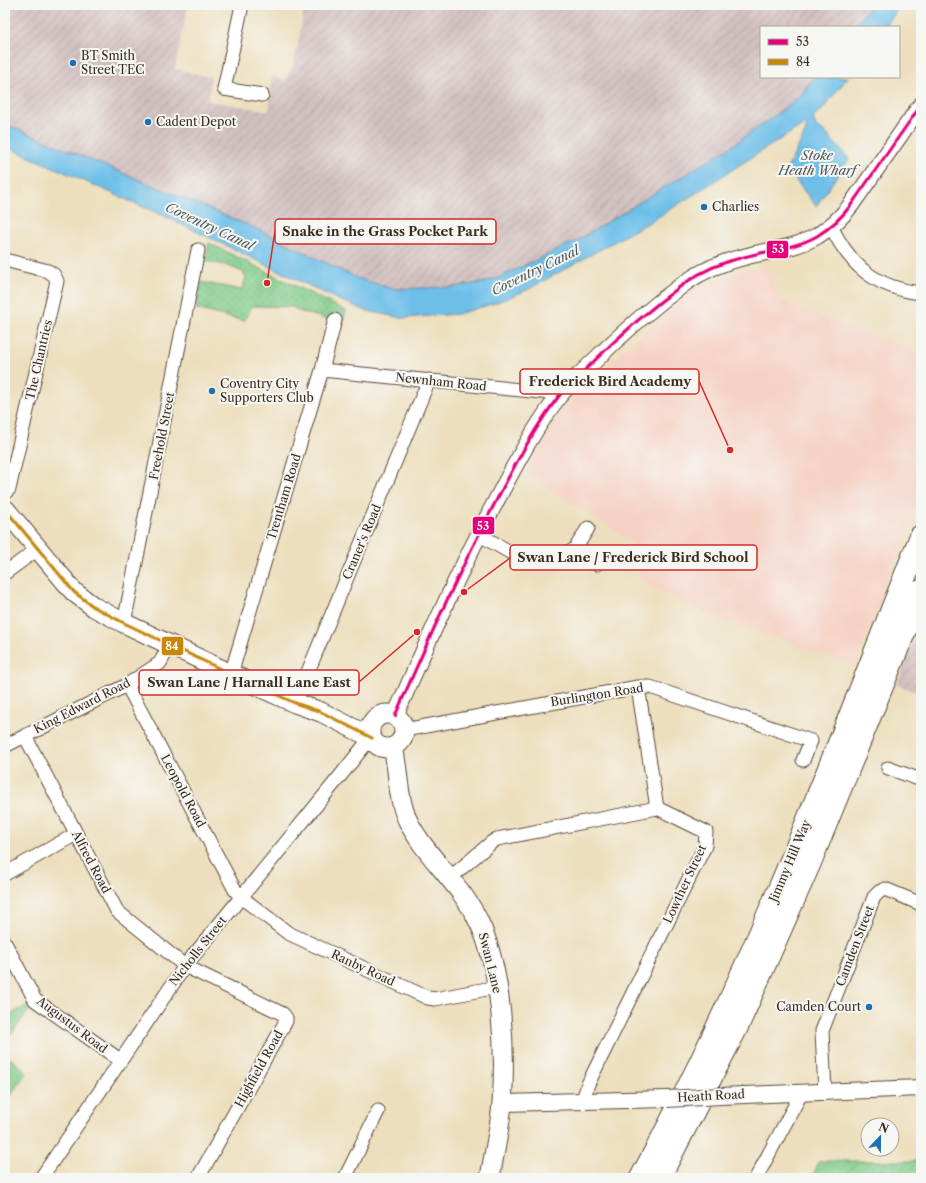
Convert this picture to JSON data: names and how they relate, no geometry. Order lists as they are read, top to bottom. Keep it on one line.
{"streets":{"highway":["Jimmy Hill Way"],"main road":["Swan Lane"],"street":["The Chantries","Newnham Road","Freehold Street","Trentham Road","Craner's Road","Burlington Road","King Edward Road","Leopold Road","Alfred Road","Lowther Street","Camden Street","Nicholls Street","Ranby Road","Augustus Road","Highfield Road","Heath Road"]},"crossings":[["Newnham Road","Trentham Road"],["Newnham Road","Craner's Road"],["Burlington Road","Nicholls Street"],["Burlington Road","Swan Lane"],["King Edward Road","Leopold Road"],["King Edward Road","Alfred Road"],["Leopold Road","Nicholls Street"],["Leopold Road","Ranby Road"],["Alfred Road","Nicholls Street"],["Alfred Road","Highfield Road"],["Lowther Street","Heath Road"],["Camden Street","Heath Road"],["Nicholls Street","Swan Lane"],["Nicholls Street","Ranby Road"],["Nicholls Street","Augustus Road"],["Nicholls Street","Highfield Road"],["Swan Lane","Ranby Road"],["Swan Lane","Heath Road"]],"water":["Stoke Heath Wharf","Coventry Canal"],"places":["BT Smith Street TEC","Cadent Depot","Charlies","Snake in the Grass Pocket Park","Coventry City Supporters Club","Frederick Bird Academy","Swan Lane / Frederick Bird School","Swan Lane / Harnall Lane East","Camden Court"],"lines":["transit line 53","transit line 84"],"legend":["53","84"],"north":"top"}
